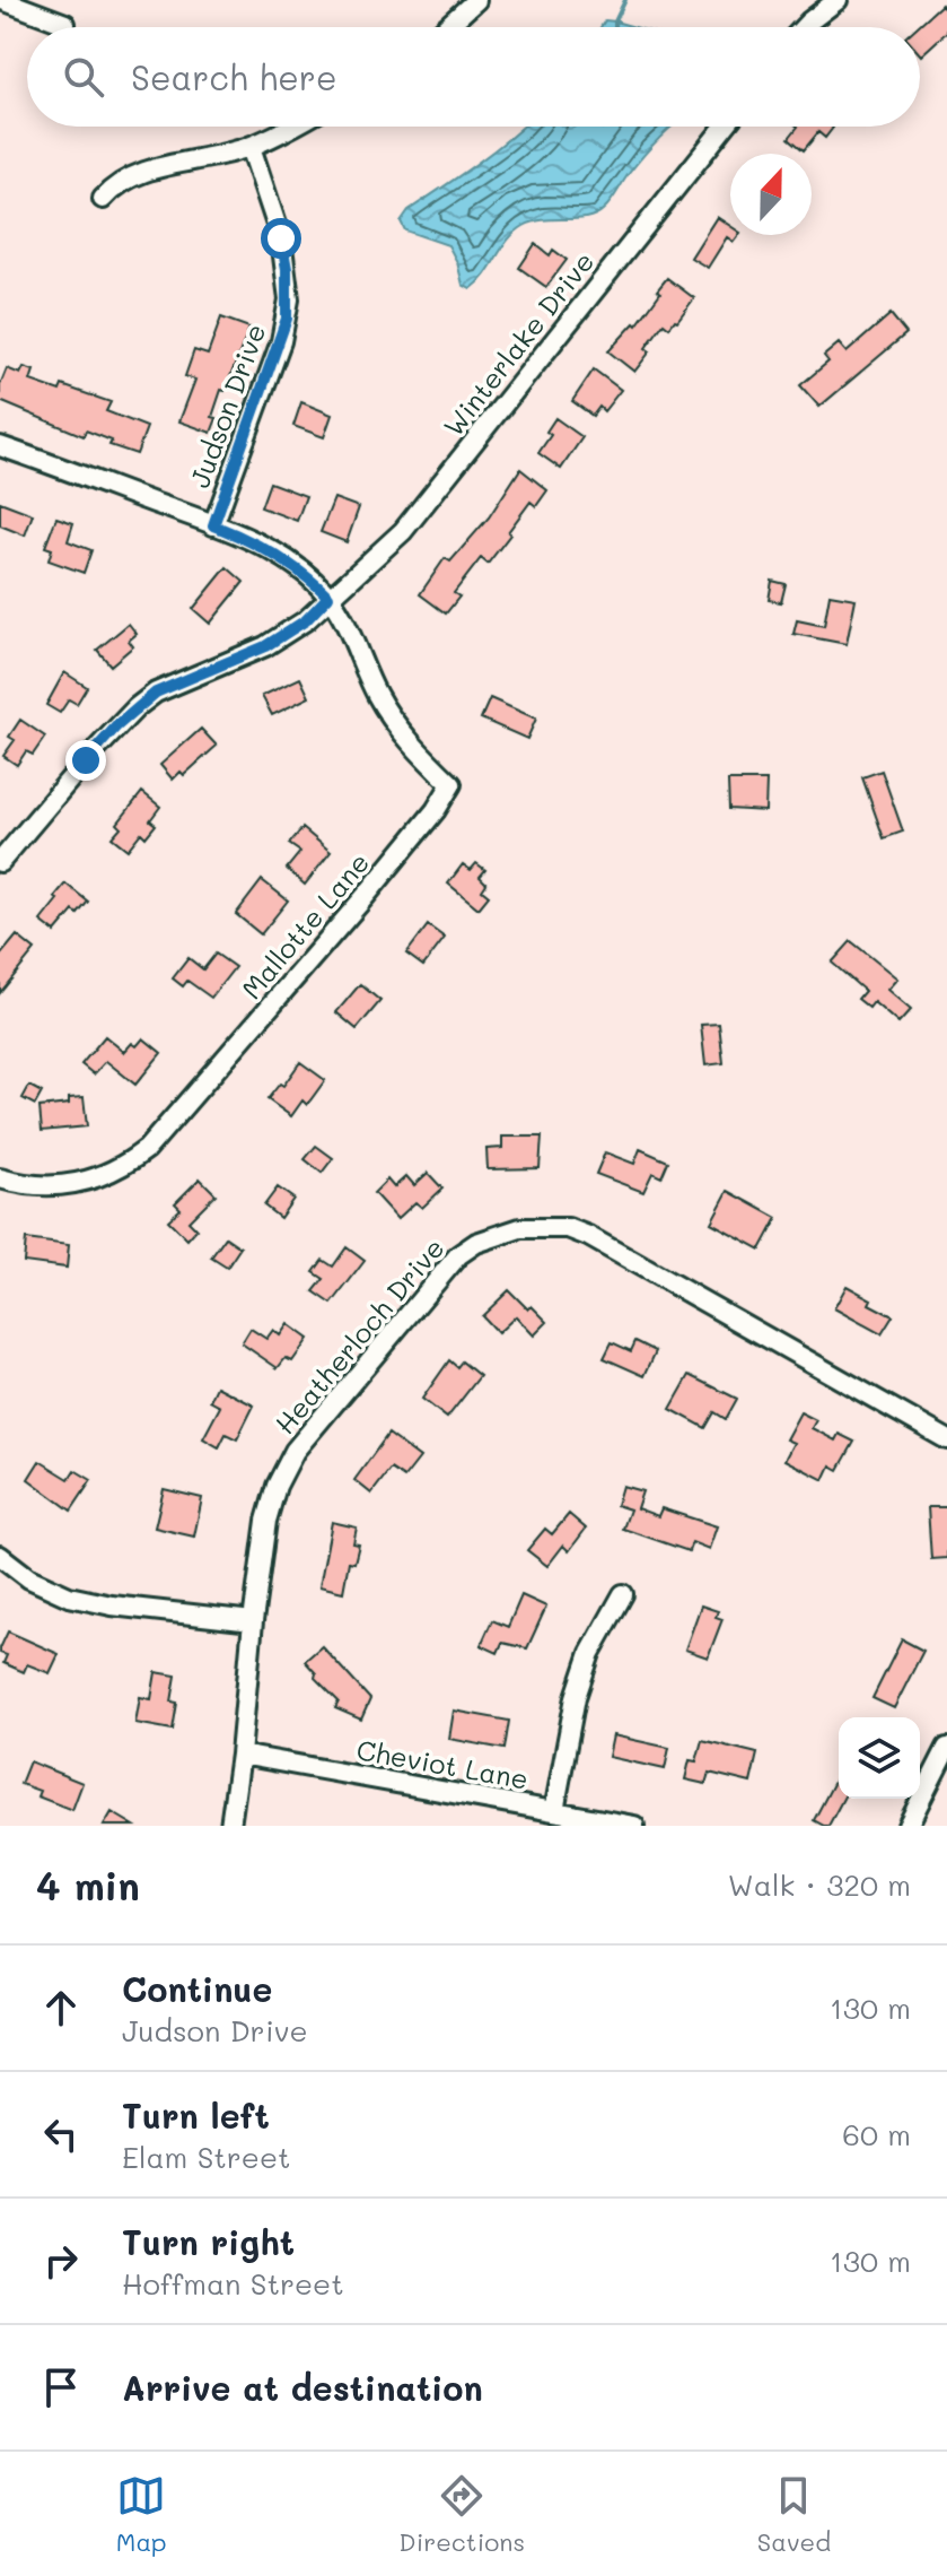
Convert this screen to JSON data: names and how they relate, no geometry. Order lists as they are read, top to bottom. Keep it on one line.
{"streets":{"street":["Winterlake Drive","Judson Drive","Mallotte Lane","Heatherloch Drive","Cheviot Lane"]},"crossings":[["Winterlake Drive","Mallotte Lane"],["Heatherloch Drive","Cheviot Lane"]],"north":"top","page":{"search":"Search here","heading":["4 min","Walk · 320 m"],"list":[["Continue","Judson Drive","130 m"],["Turn left","Elam Street","60 m"],["Turn right","Hoffman Street","130 m"],"Arrive at destination"],"nav":["Map","Directions","Saved"]}}
